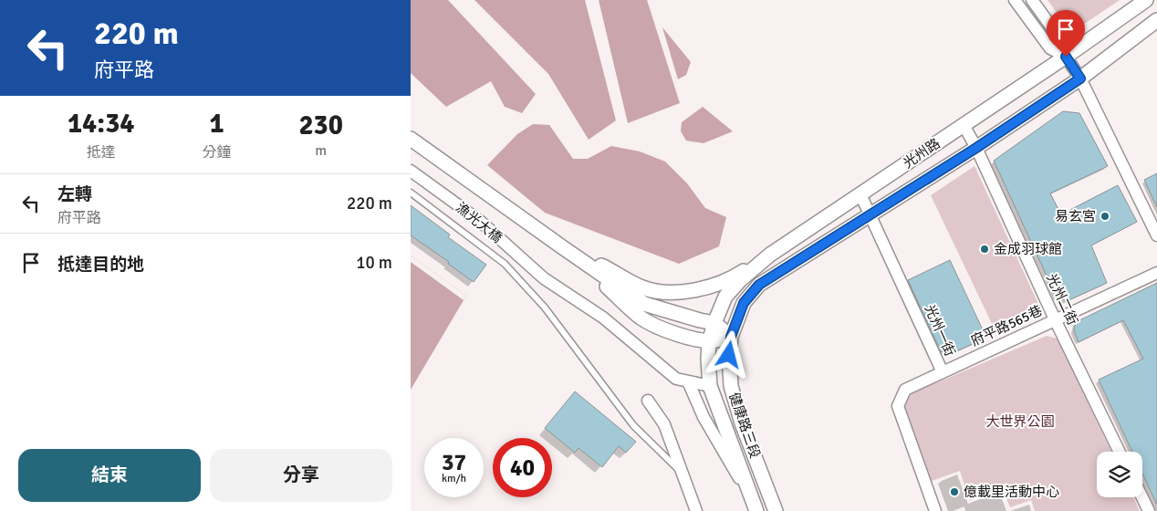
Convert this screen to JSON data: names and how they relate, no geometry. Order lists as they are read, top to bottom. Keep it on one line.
{"streets":{"street":["光州路","漁光大橋","光州二街","府平路565巷","光州一街","健康路三段"]},"crossings":[["光州路","光州二街"],["光州路","光州一街"],["光州路","健康路三段"],["漁光大橋","健康路三段"],["光州二街","府平路565巷"],["府平路565巷","光州一街"]],"parks":["大世界公園"],"places":["易玄宮","金成羽球館","億載里活動中心"],"page":{"turn":["220 m","府平路"],"eta":["14:34","抵達","1","分鐘","230","m"],"list":[{"name":"左轉","note":"府平路","value":"220 m"},{"name":"抵達目的地","value":"10 m"}],"speed":"37 km/h","limit":"40","buttons":["結束","分享"]}}
